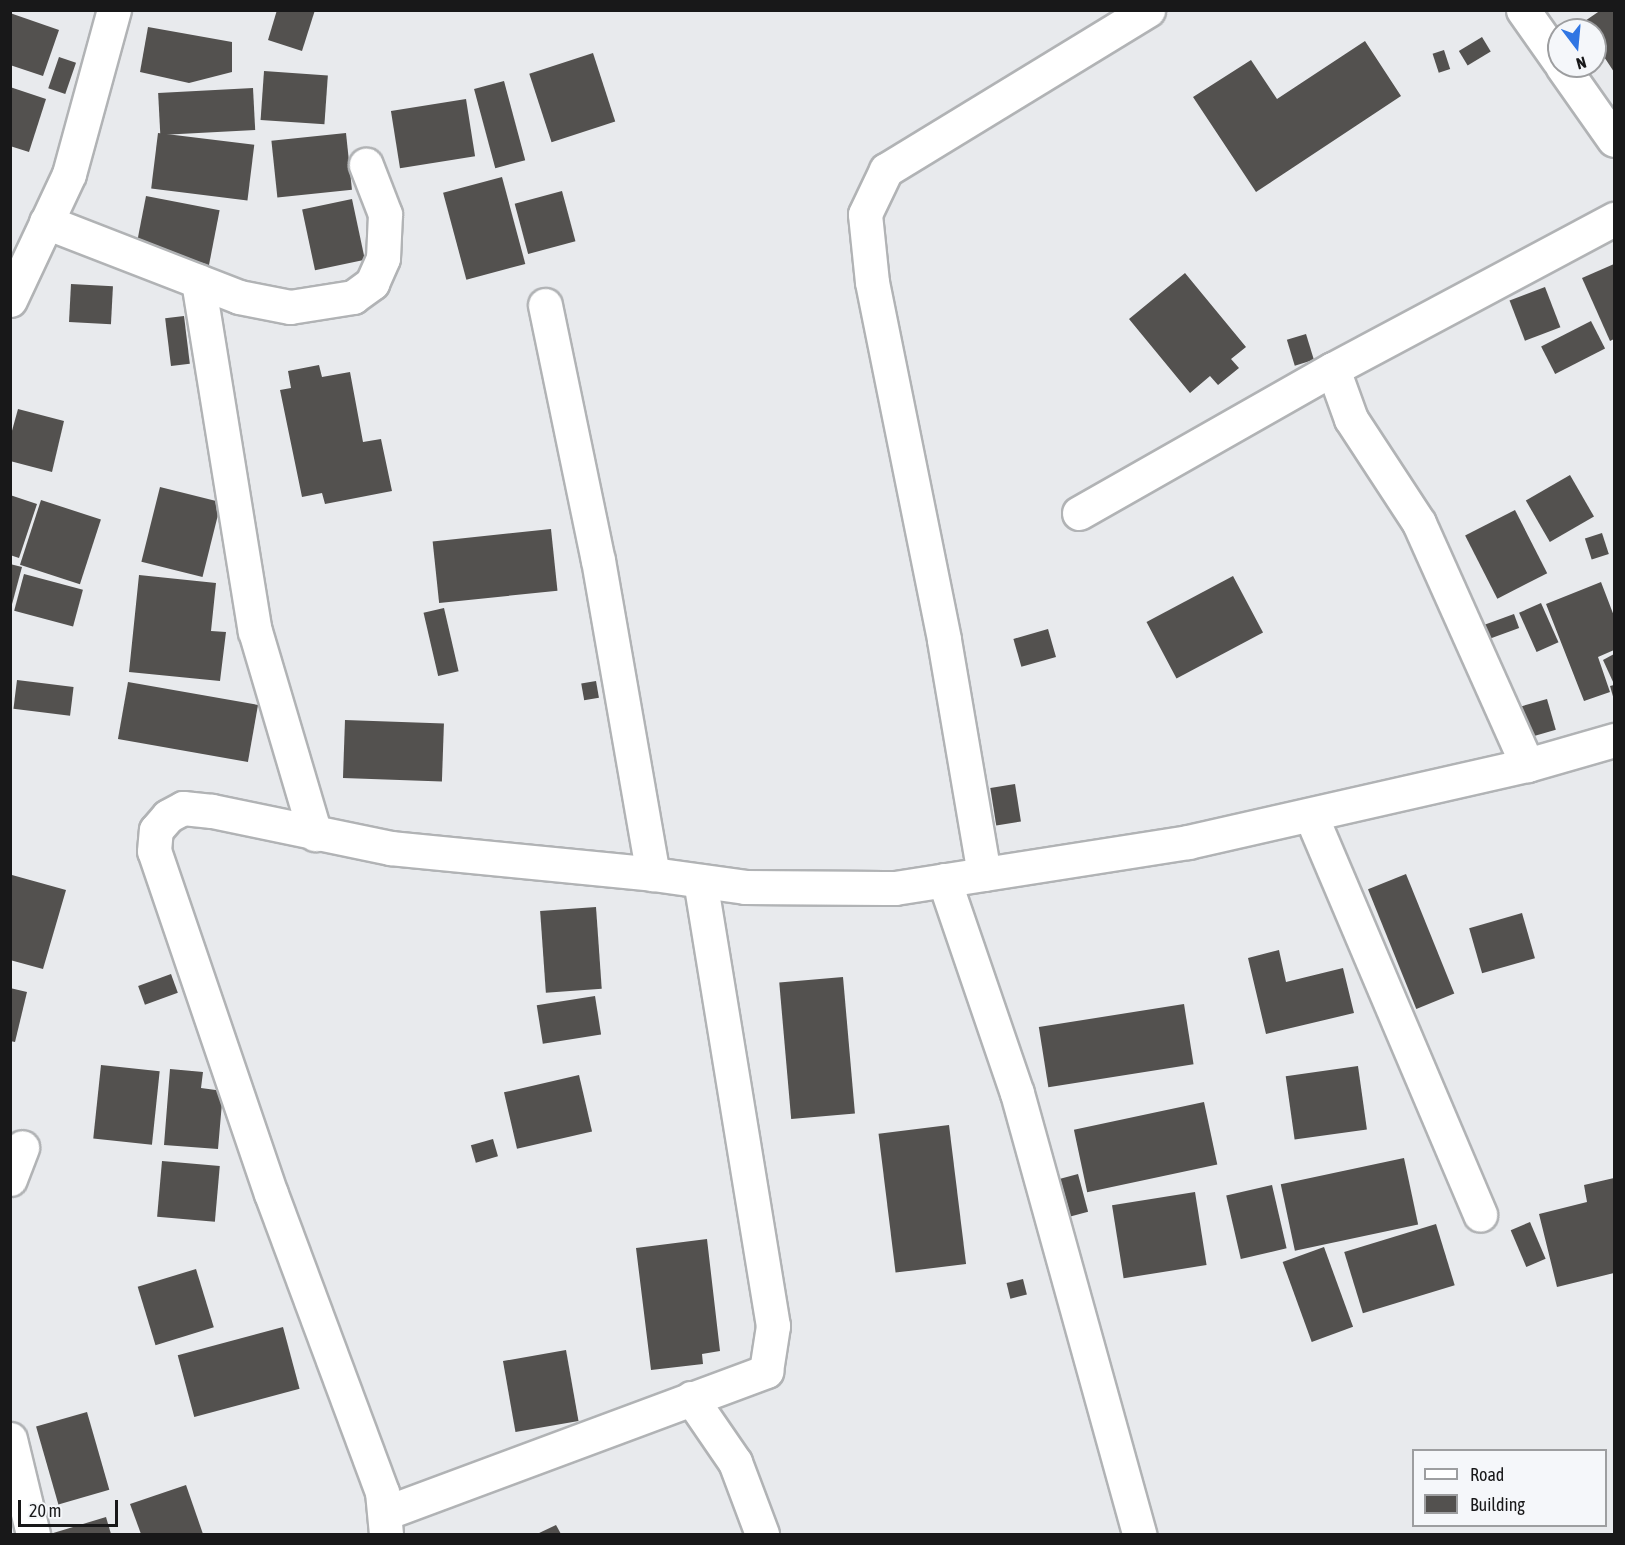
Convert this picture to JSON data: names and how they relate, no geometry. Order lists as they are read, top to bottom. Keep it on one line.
{"legend":["Road","Building"],"scale_bar":"20 m","north":"bottom"}
